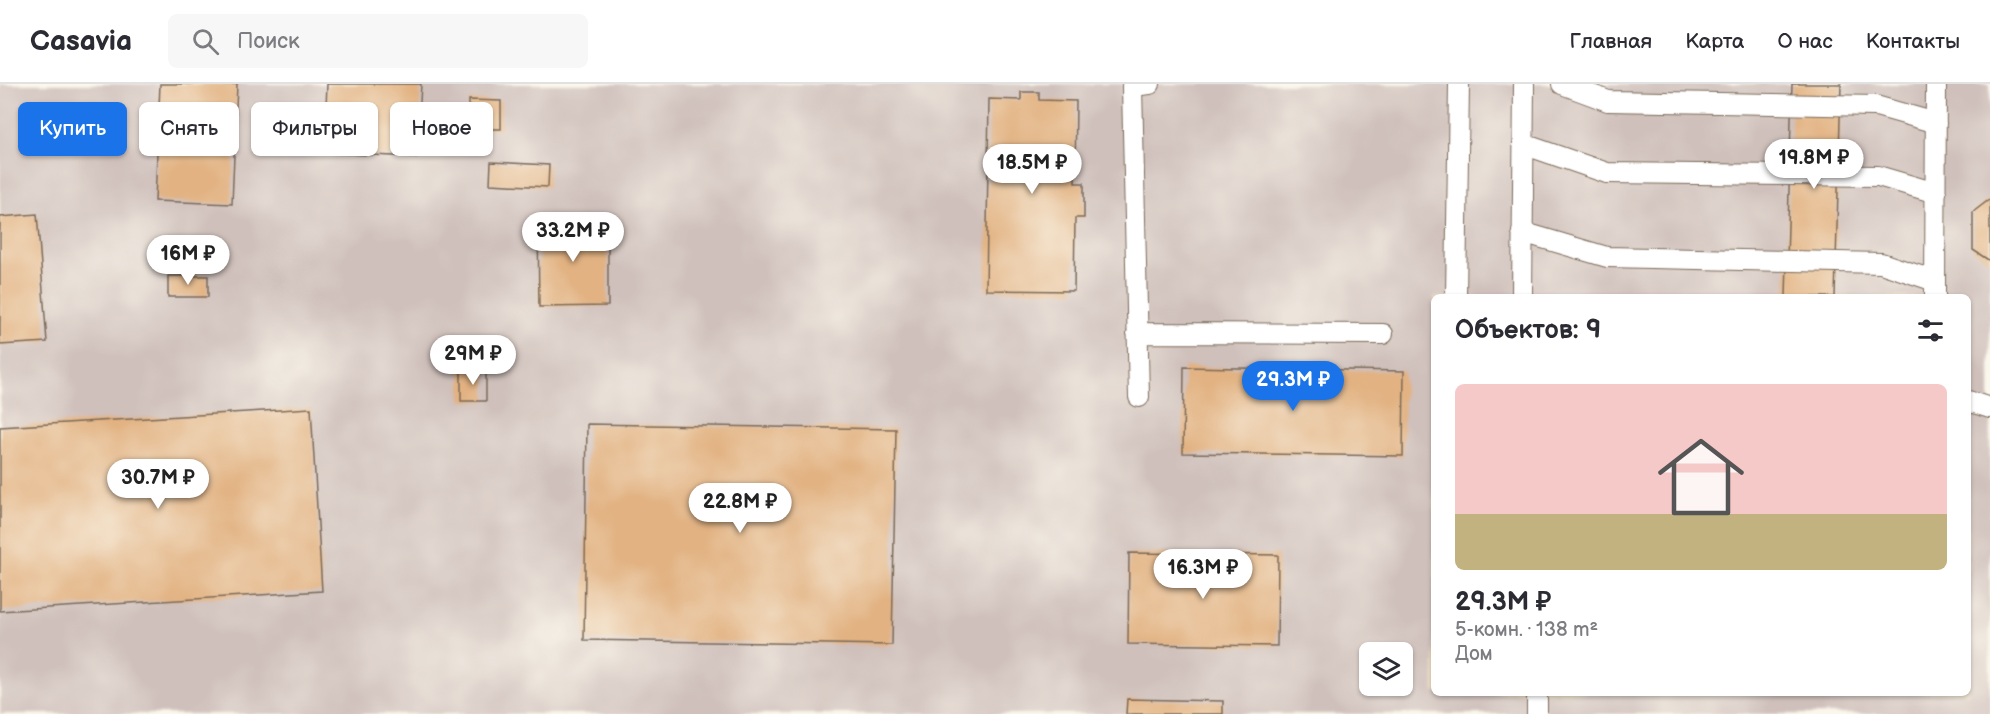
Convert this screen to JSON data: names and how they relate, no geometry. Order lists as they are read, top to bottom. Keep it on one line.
{"page":{"header":"Casavia","search":"Поиск","nav":["Главная","Карта","О нас","Контакты"],"chip":["Купить","Снять","Фильтры","Новое"],"price":["19.8M ₽","18.5M ₽","33.2M ₽","16M ₽","29M ₽","29.3M ₽","30.7M ₽","22.8M ₽","16.3M ₽"],"heading":"Объектов: 9","list":[{"name":"29.3M ₽","note":"5-комн. · 138 m² · Дом"}]}}
